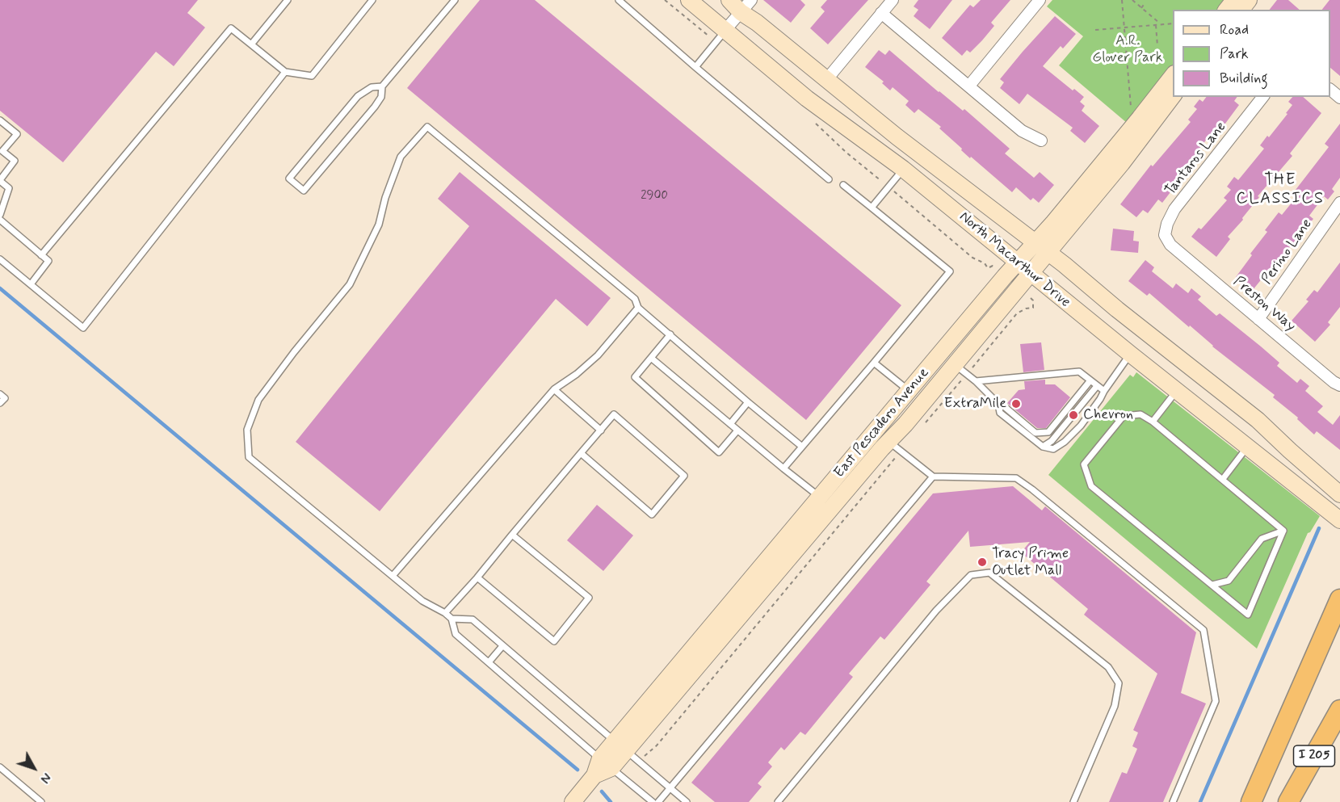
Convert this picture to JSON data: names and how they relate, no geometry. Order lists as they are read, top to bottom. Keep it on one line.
{"streets":{"highway":["I 205"],"street":["Tantaros Lane","Perino Lane","North Macarthur Drive","Preston Way","East Pescadero Avenue"]},"crossings":[["Tantaros Lane","Preston Way"],["Perino Lane","Preston Way"],["North Macarthur Drive","East Pescadero Avenue"]],"districts":["THE CLASSICS"],"parks":["A.R. Glover Park"],"places":["ExtraMile","Chevron","Tracy Prime Outlet Mall"],"house_numbers":["2900"],"legend":["Road","Park","Building"],"north":"bottom right"}
